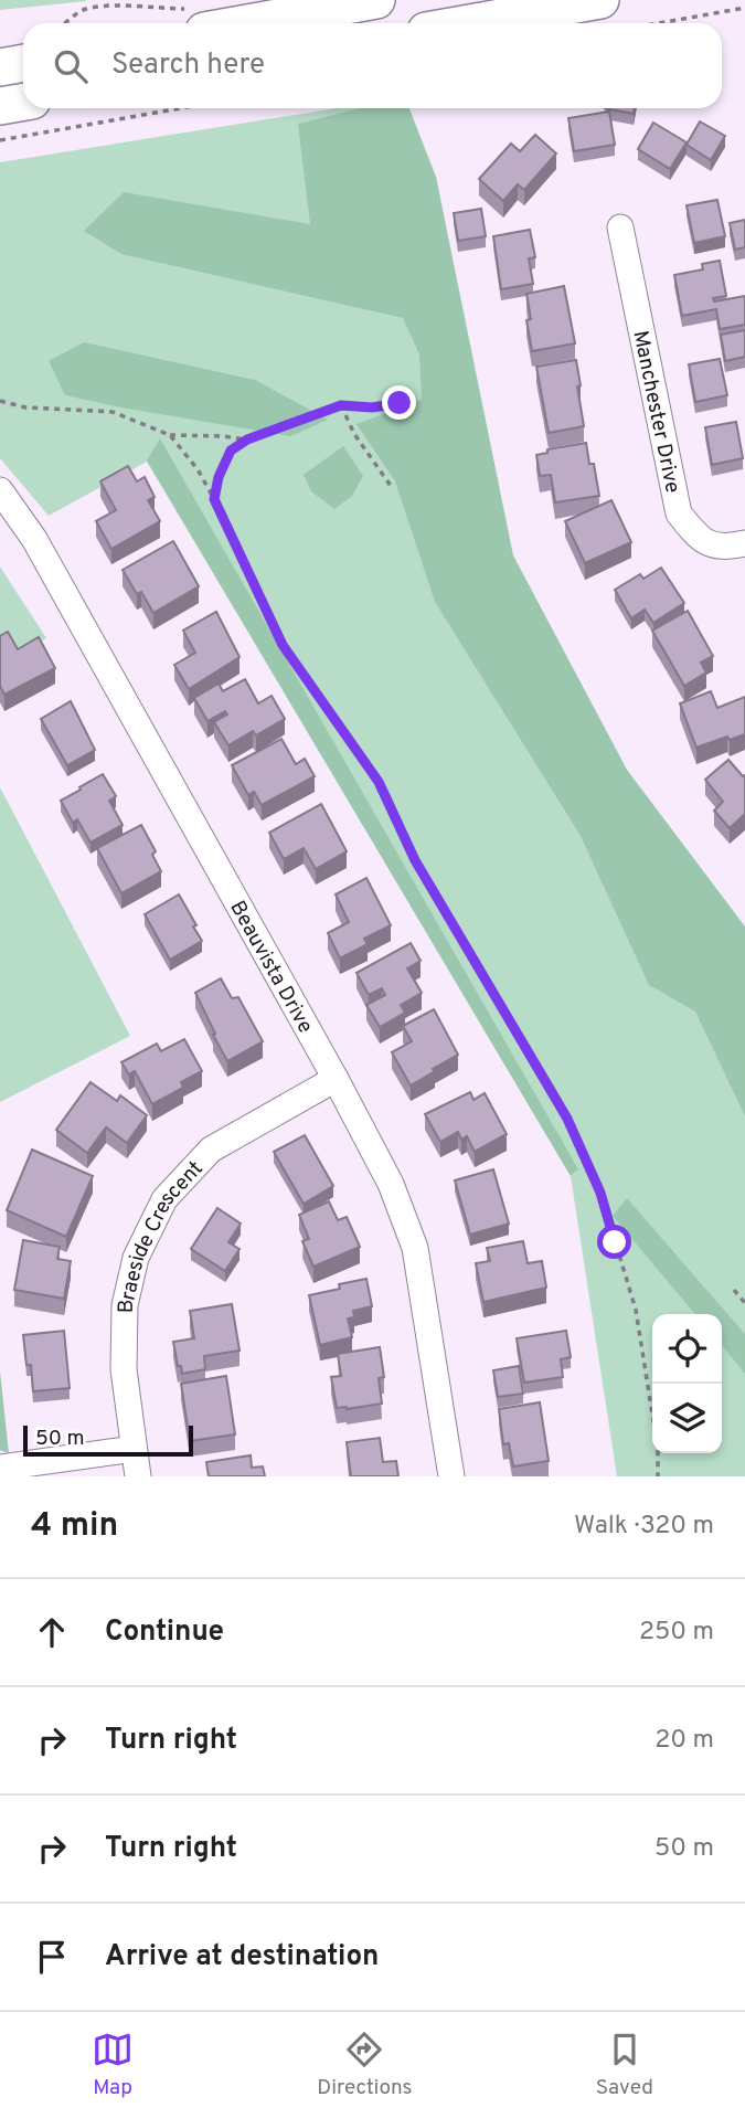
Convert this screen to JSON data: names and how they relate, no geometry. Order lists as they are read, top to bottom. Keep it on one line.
{"streets":{"street":["Manchester Drive","Beauvista Drive","Braeside Crescent"]},"crossings":[["Beauvista Drive","Braeside Crescent"]],"scale_bar":"50 m","page":{"search":"Search here","scale":"50 m","heading":["4 min","Walk · 320 m"],"list":[["Continue","250 m"],["Turn right","20 m"],["Turn right","50 m"],"Arrive at destination"],"nav":["Map","Directions","Saved"]}}
